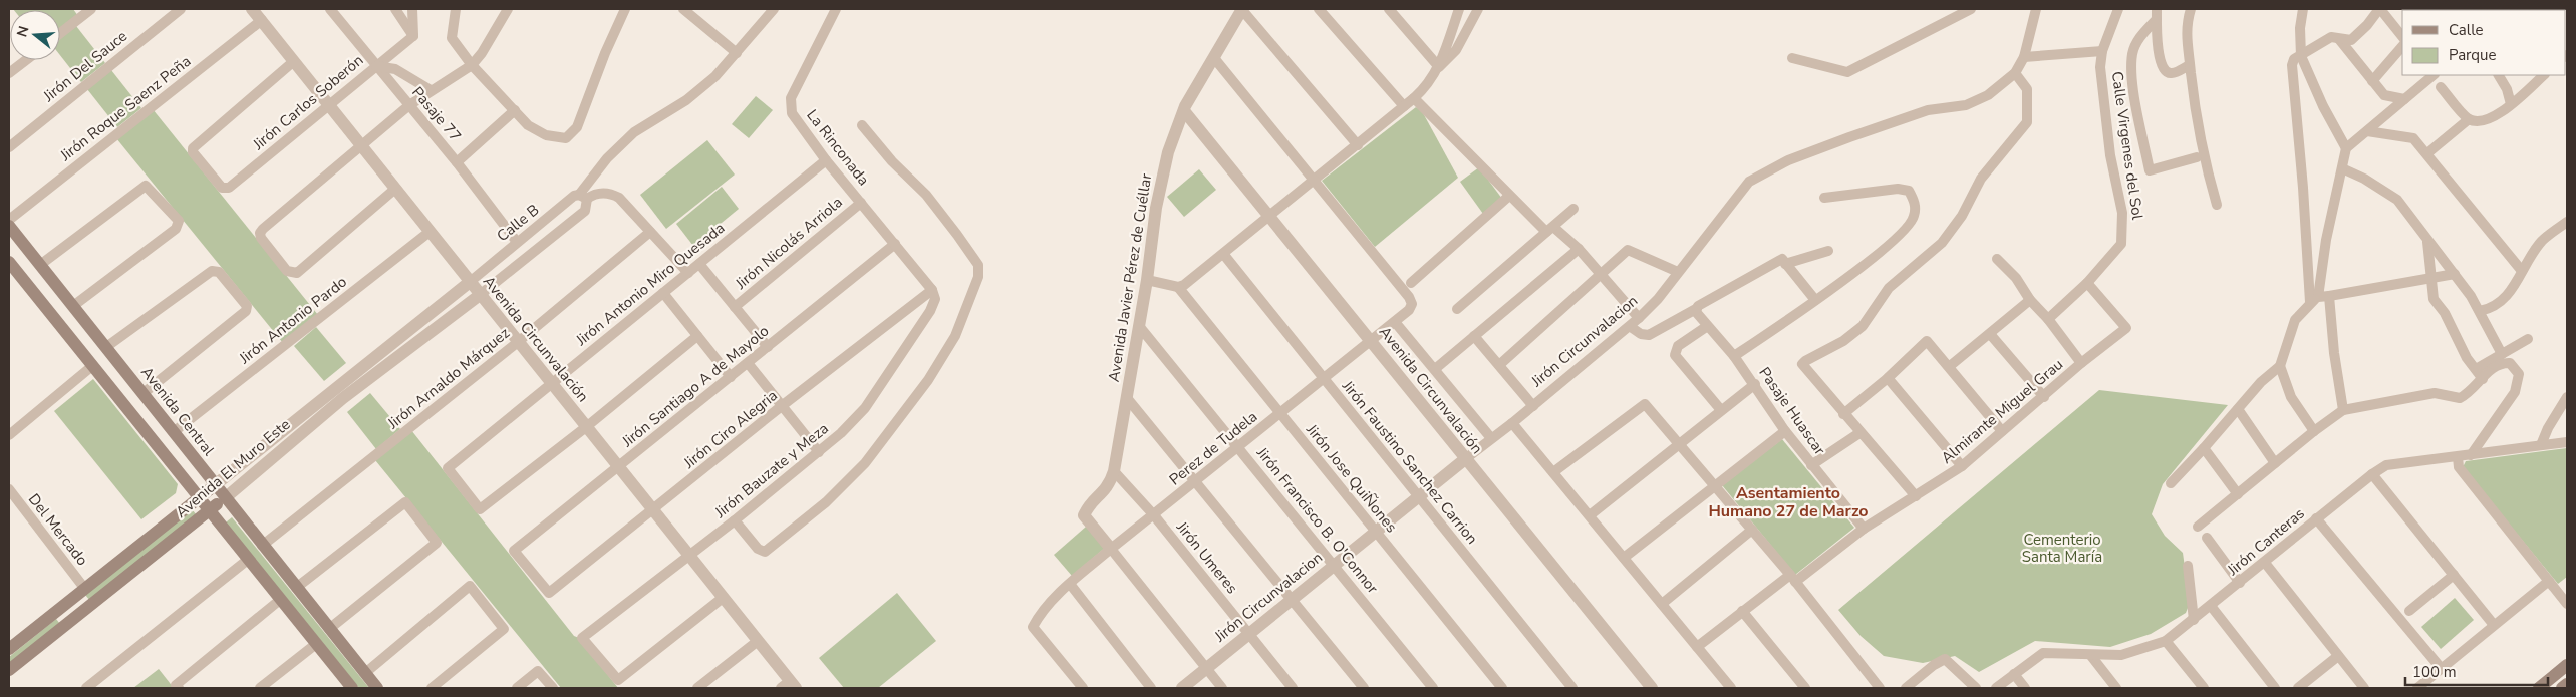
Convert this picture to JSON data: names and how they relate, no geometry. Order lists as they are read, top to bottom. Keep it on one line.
{"streets":{"main road":["Avenida Central","Avenida El Muro Este"],"street":["Jirón Del Sauce","Jirón Carlos Soberón","Jirón Roque Saenz Peña","Pasaje 77","Calle Virgenes del Sol","La Rinconada","Calle B","Jirón Nicolás Arriola","Avenida Javier Pérez de Cuéllar","Jirón Antonio Miro Quesada","Jirón Antonio Pardo","Avenida Circunvalación","Jirón Circunvalacion","Jirón Arnaldo Márquez","Jirón Santiago A de Mayolo","Pasaje Huascar","Almirante Miguel Grau","Jirón Ciro Alegria","Perez de Tudela","Jirón Faustino Sanchez Carrion","Jirón Bauzate y Meza","Jirón Jose QuiÑones","Jirón Francisco B. O'Connor","Del Mercado","Jirón Canteras","Jirón Umeres"]},"crossings":[["Jirón Carlos Soberón","Pasaje 77"],["Jirón Carlos Soberón","Avenida Circunvalación"],["Jirón Roque Saenz Peña","Avenida Circunvalación"],["Pasaje 77","Calle B"],["Calle Virgenes del Sol","Almirante Miguel Grau"],["La Rinconada","Jirón Nicolás Arriola"],["La Rinconada","Jirón Antonio Miro Quesada"],["La Rinconada","Jirón Santiago A de Mayolo"],["La Rinconada","Jirón Ciro Alegria"],["La Rinconada","Jirón Bauzate y Meza"],["Calle B","Jirón Antonio Miro Quesada"],["Calle B","Avenida Circunvalación"],["Calle B","Jirón Arnaldo Márquez"],["Calle B","Avenida El Muro Este"],["Avenida Javier Pérez de Cuéllar","Avenida Circunvalación"],["Avenida Javier Pérez de Cuéllar","Perez de Tudela"],["Avenida Javier Pérez de Cuéllar","Jirón Francisco B. O'Connor"],["Avenida Javier Pérez de Cuéllar","Jirón Umeres"],["Jirón Antonio Miro Quesada","Avenida Circunvalación"],["Jirón Antonio Pardo","Avenida Circunvalación"],["Jirón Antonio Pardo","Avenida Central"],["Avenida Circunvalación","Jirón Circunvalacion"],["Avenida Circunvalación","Jirón Arnaldo Márquez"],["Avenida Circunvalación","Jirón Santiago A de Mayolo"],["Avenida Circunvalación","Jirón Ciro Alegria"],["Avenida Circunvalación","Perez de Tudela"],["Avenida Circunvalación","Avenida El Muro Este"],["Avenida Circunvalación","Jirón Bauzate y Meza"],["Jirón Circunvalacion","Jirón Faustino Sanchez Carrion"],["Jirón Circunvalacion","Jirón Jose QuiÑones"],["Jirón Circunvalacion","Jirón Francisco B. O'Connor"],["Jirón Circunvalacion","Jirón Umeres"],["Jirón Arnaldo Márquez","Avenida Central"],["Jirón Santiago A de Mayolo","Jirón Ciro Alegria"],["Avenida Central","Avenida El Muro Este"],["Pasaje Huascar","Almirante Miguel Grau"],["Jirón Ciro Alegria","Jirón Bauzate y Meza"],["Perez de Tudela","Jirón Faustino Sanchez Carrion"],["Perez de Tudela","Jirón Jose QuiÑones"],["Perez de Tudela","Jirón Francisco B. O'Connor"],["Perez de Tudela","Jirón Umeres"],["Avenida El Muro Este","Del Mercado"]],"districts":["Asentamiento Humano 27 de Marzo"],"parks":["Cementerio Santa María"],"legend":["Calle","Parque"],"scale_bar":"100 m","north":"left"}
